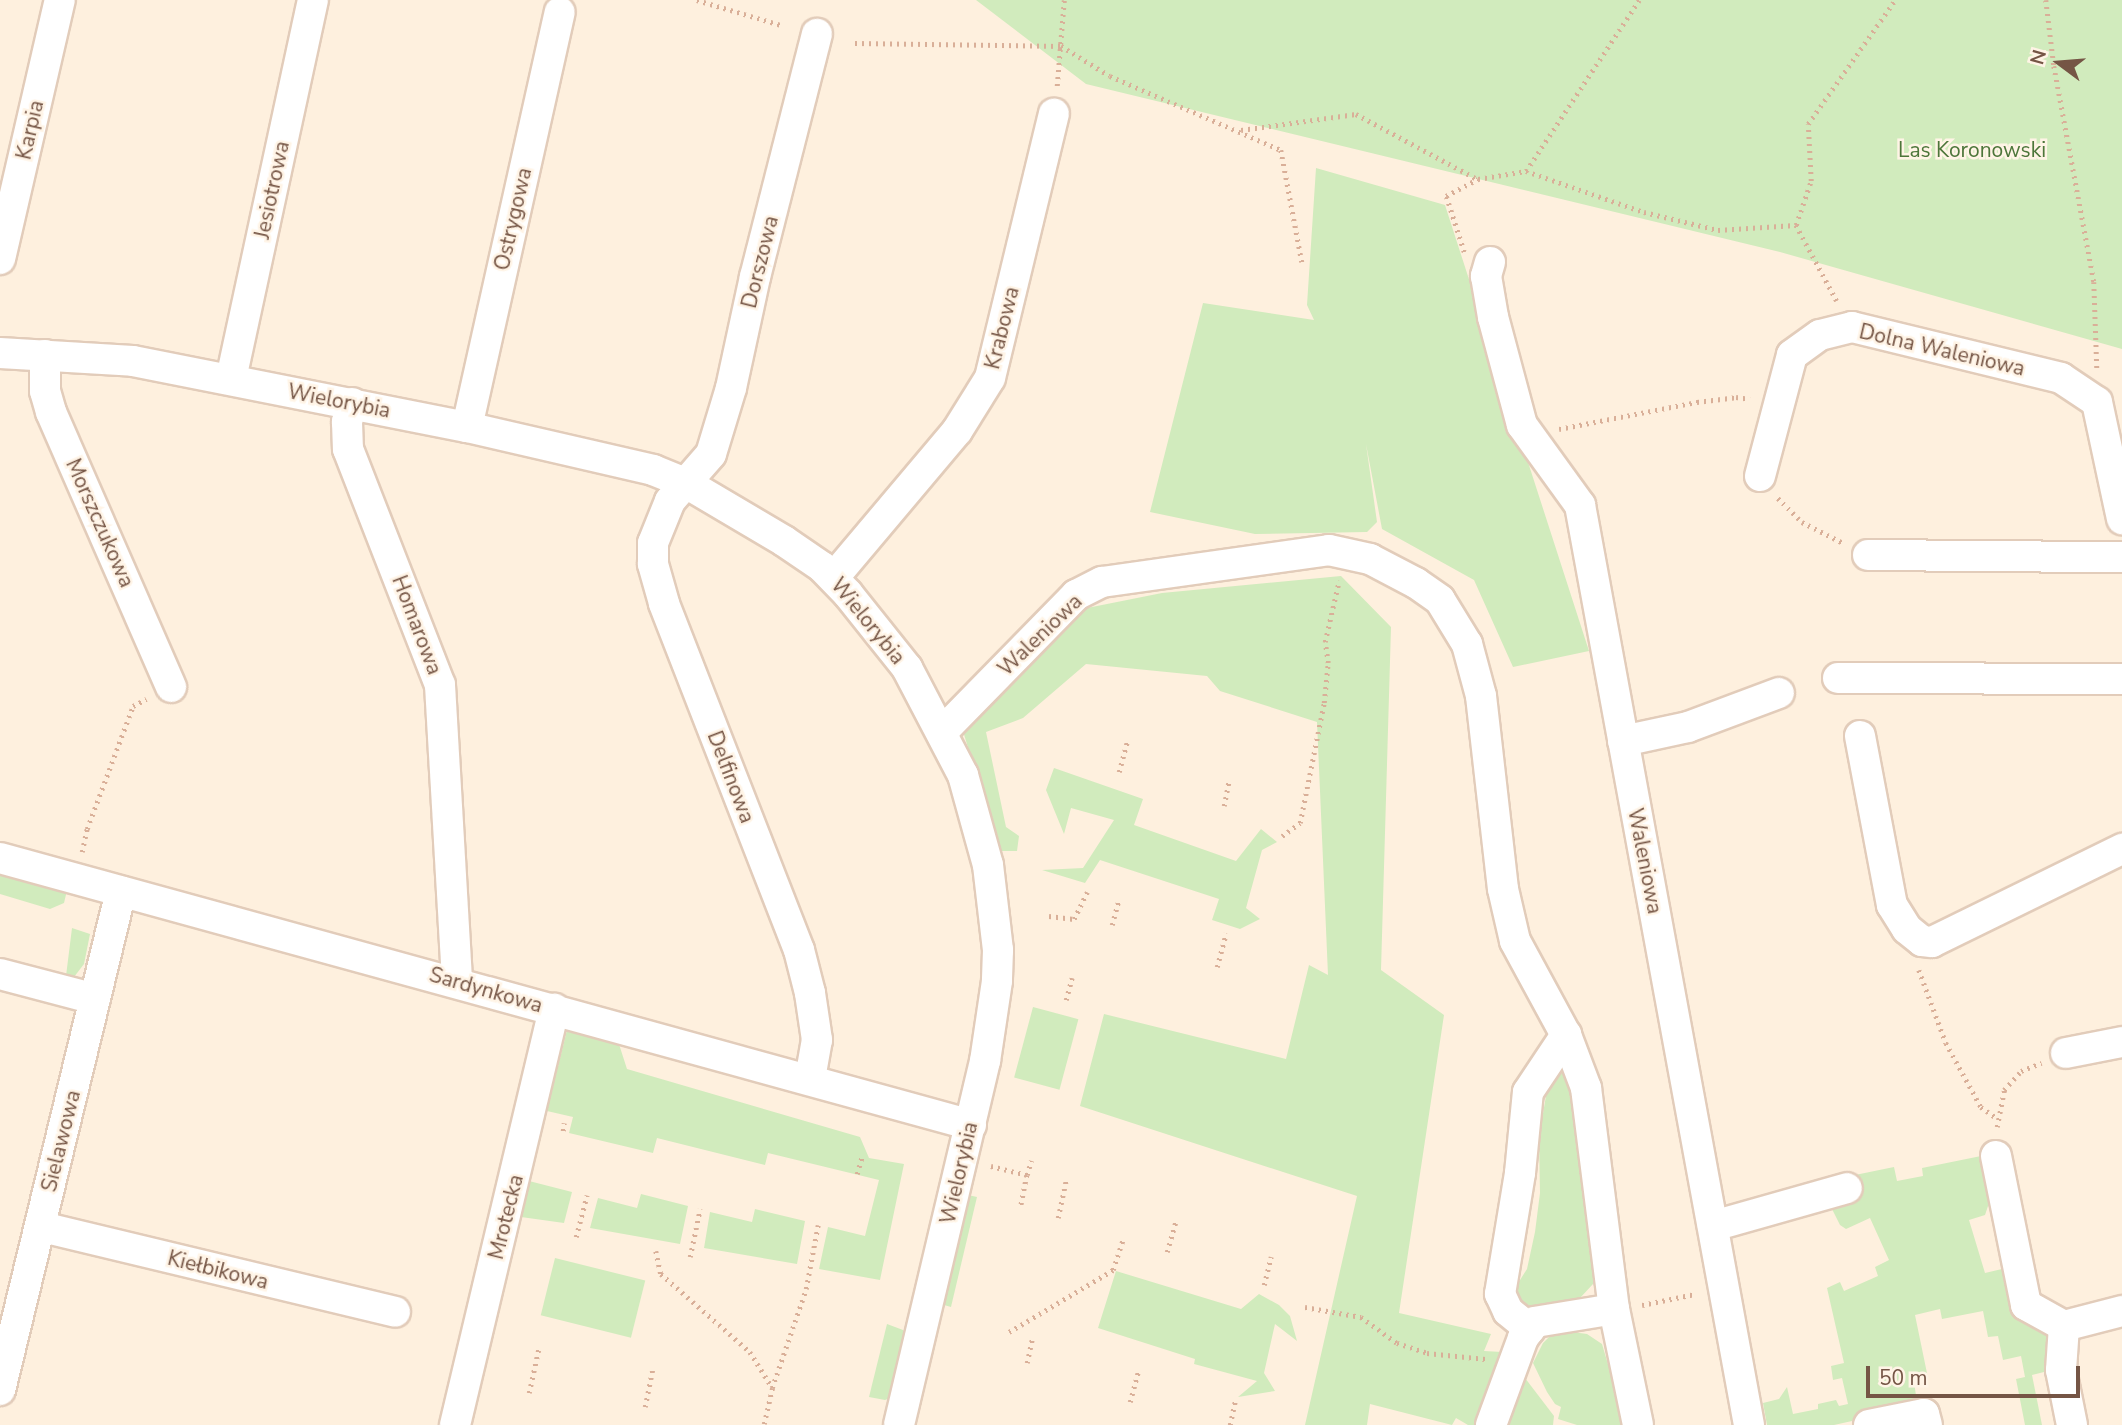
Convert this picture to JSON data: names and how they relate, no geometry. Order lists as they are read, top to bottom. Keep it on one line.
{"streets":{"street":["Karpia","Jesiotrowa","Ostrygowa","Dorszowa","Krabowa","Dolna Waleniowa","Wielorybia","Morszczukowa","Homarowa","Waleniowa","Delfinowa","Sardynkowa","Sielawowa","Mrotecka","Kiełbikowa"]},"crossings":[["Jesiotrowa","Wielorybia"],["Ostrygowa","Wielorybia"],["Dorszowa","Wielorybia"],["Dorszowa","Delfinowa"],["Krabowa","Wielorybia"],["Wielorybia","Morszczukowa"],["Wielorybia","Homarowa"],["Wielorybia","Waleniowa"],["Wielorybia","Delfinowa"],["Wielorybia","Sardynkowa"],["Homarowa","Sardynkowa"],["Delfinowa","Sardynkowa"],["Sardynkowa","Sielawowa"],["Sardynkowa","Mrotecka"],["Sielawowa","Kiełbikowa"]],"parks":["Las Koronowski"],"scale_bar":"50 m","north":"left"}
